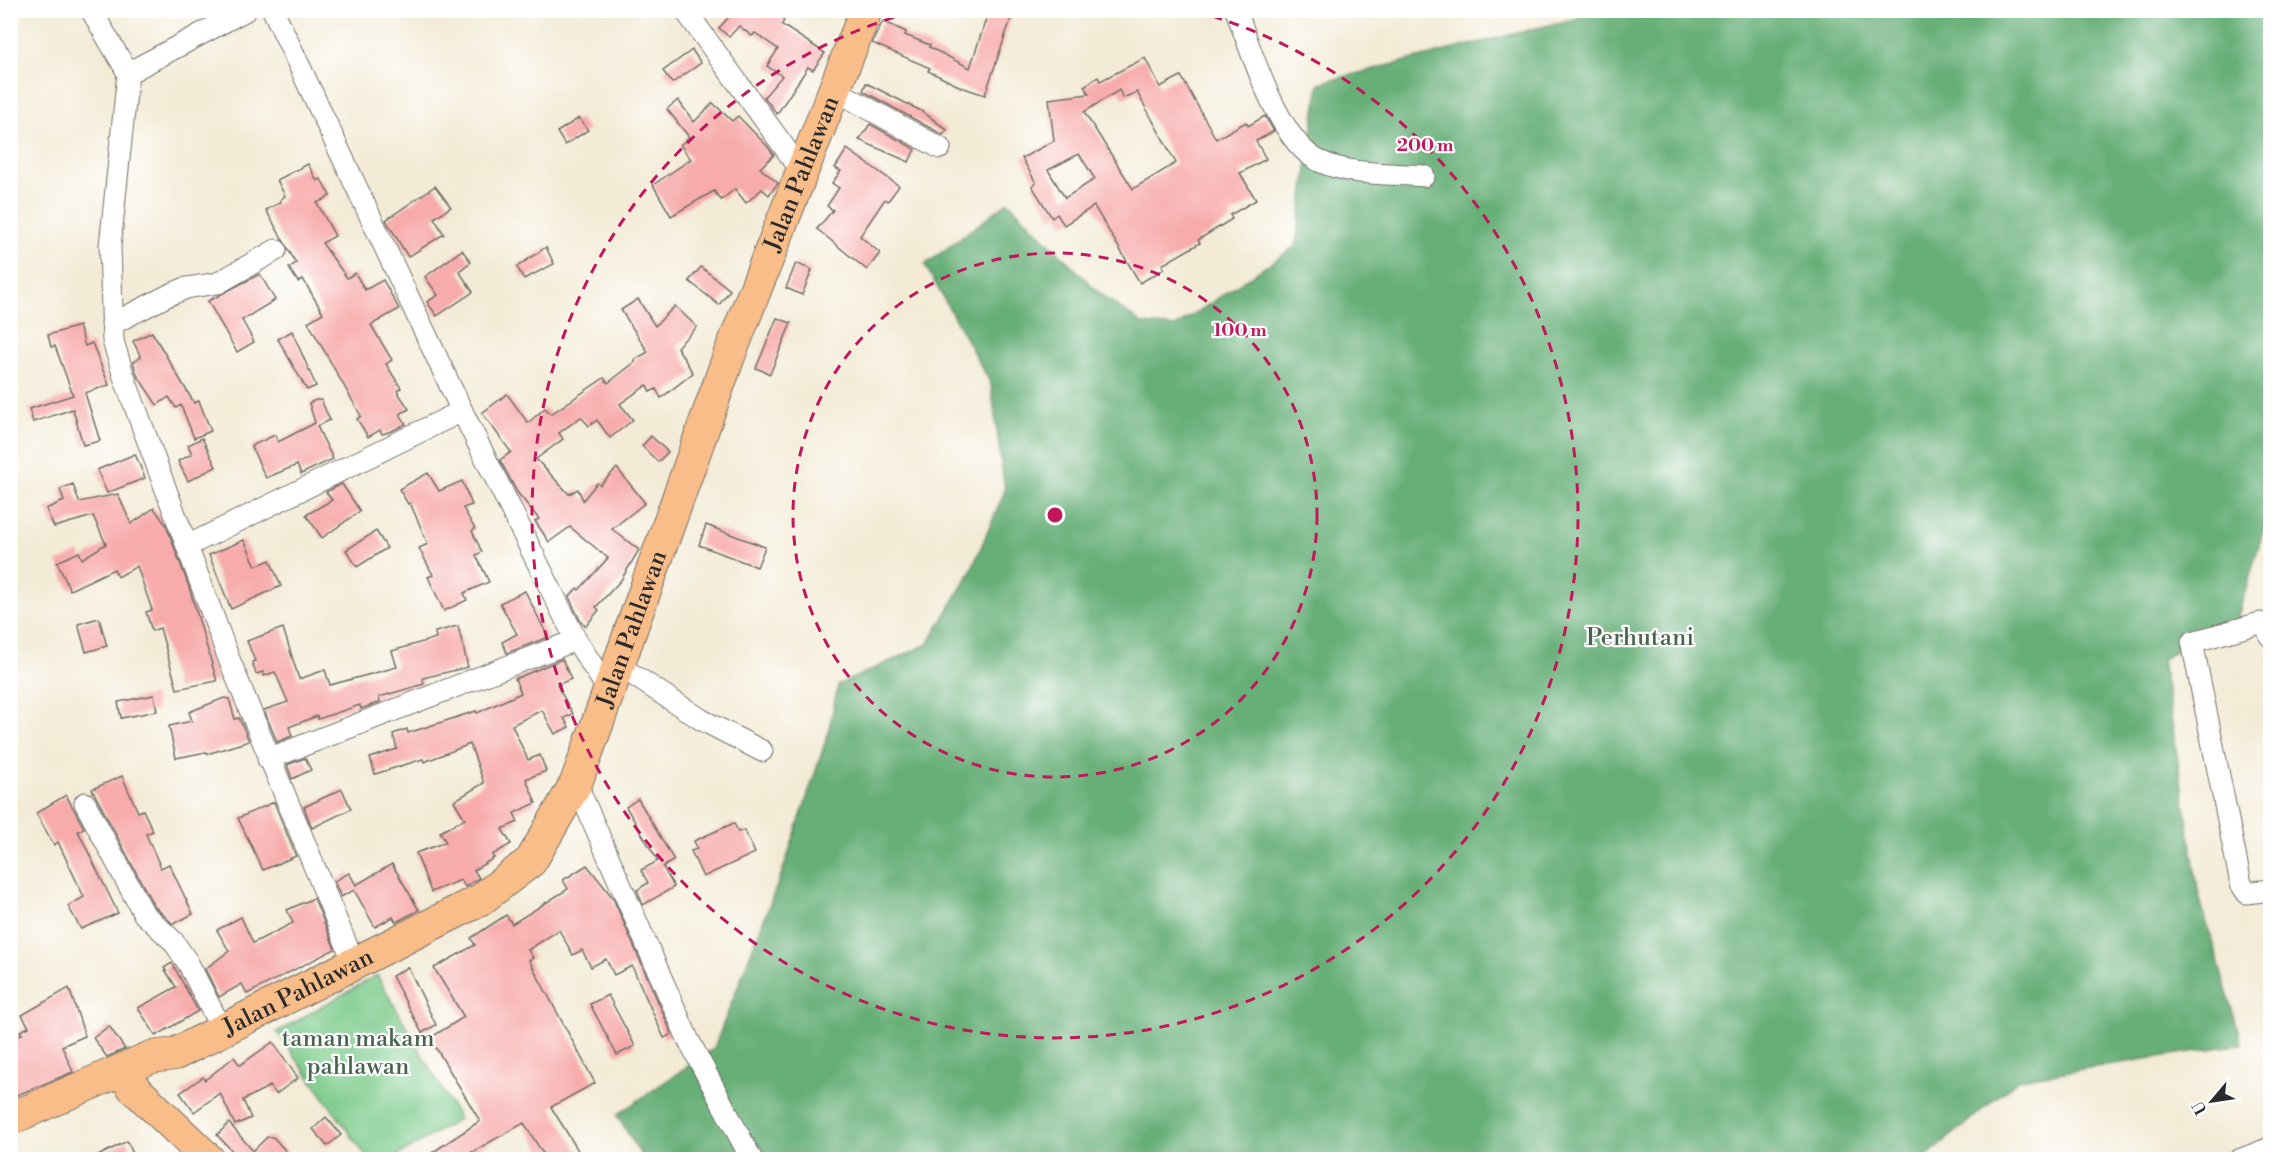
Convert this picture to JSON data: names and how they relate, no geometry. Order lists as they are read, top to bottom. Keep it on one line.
{"streets":{"highway":["Jalan Pahlawan"]},"parks":["Perhutani","taman makam pahlawan"],"north":"bottom left","rings":["200 m","100 m"]}
